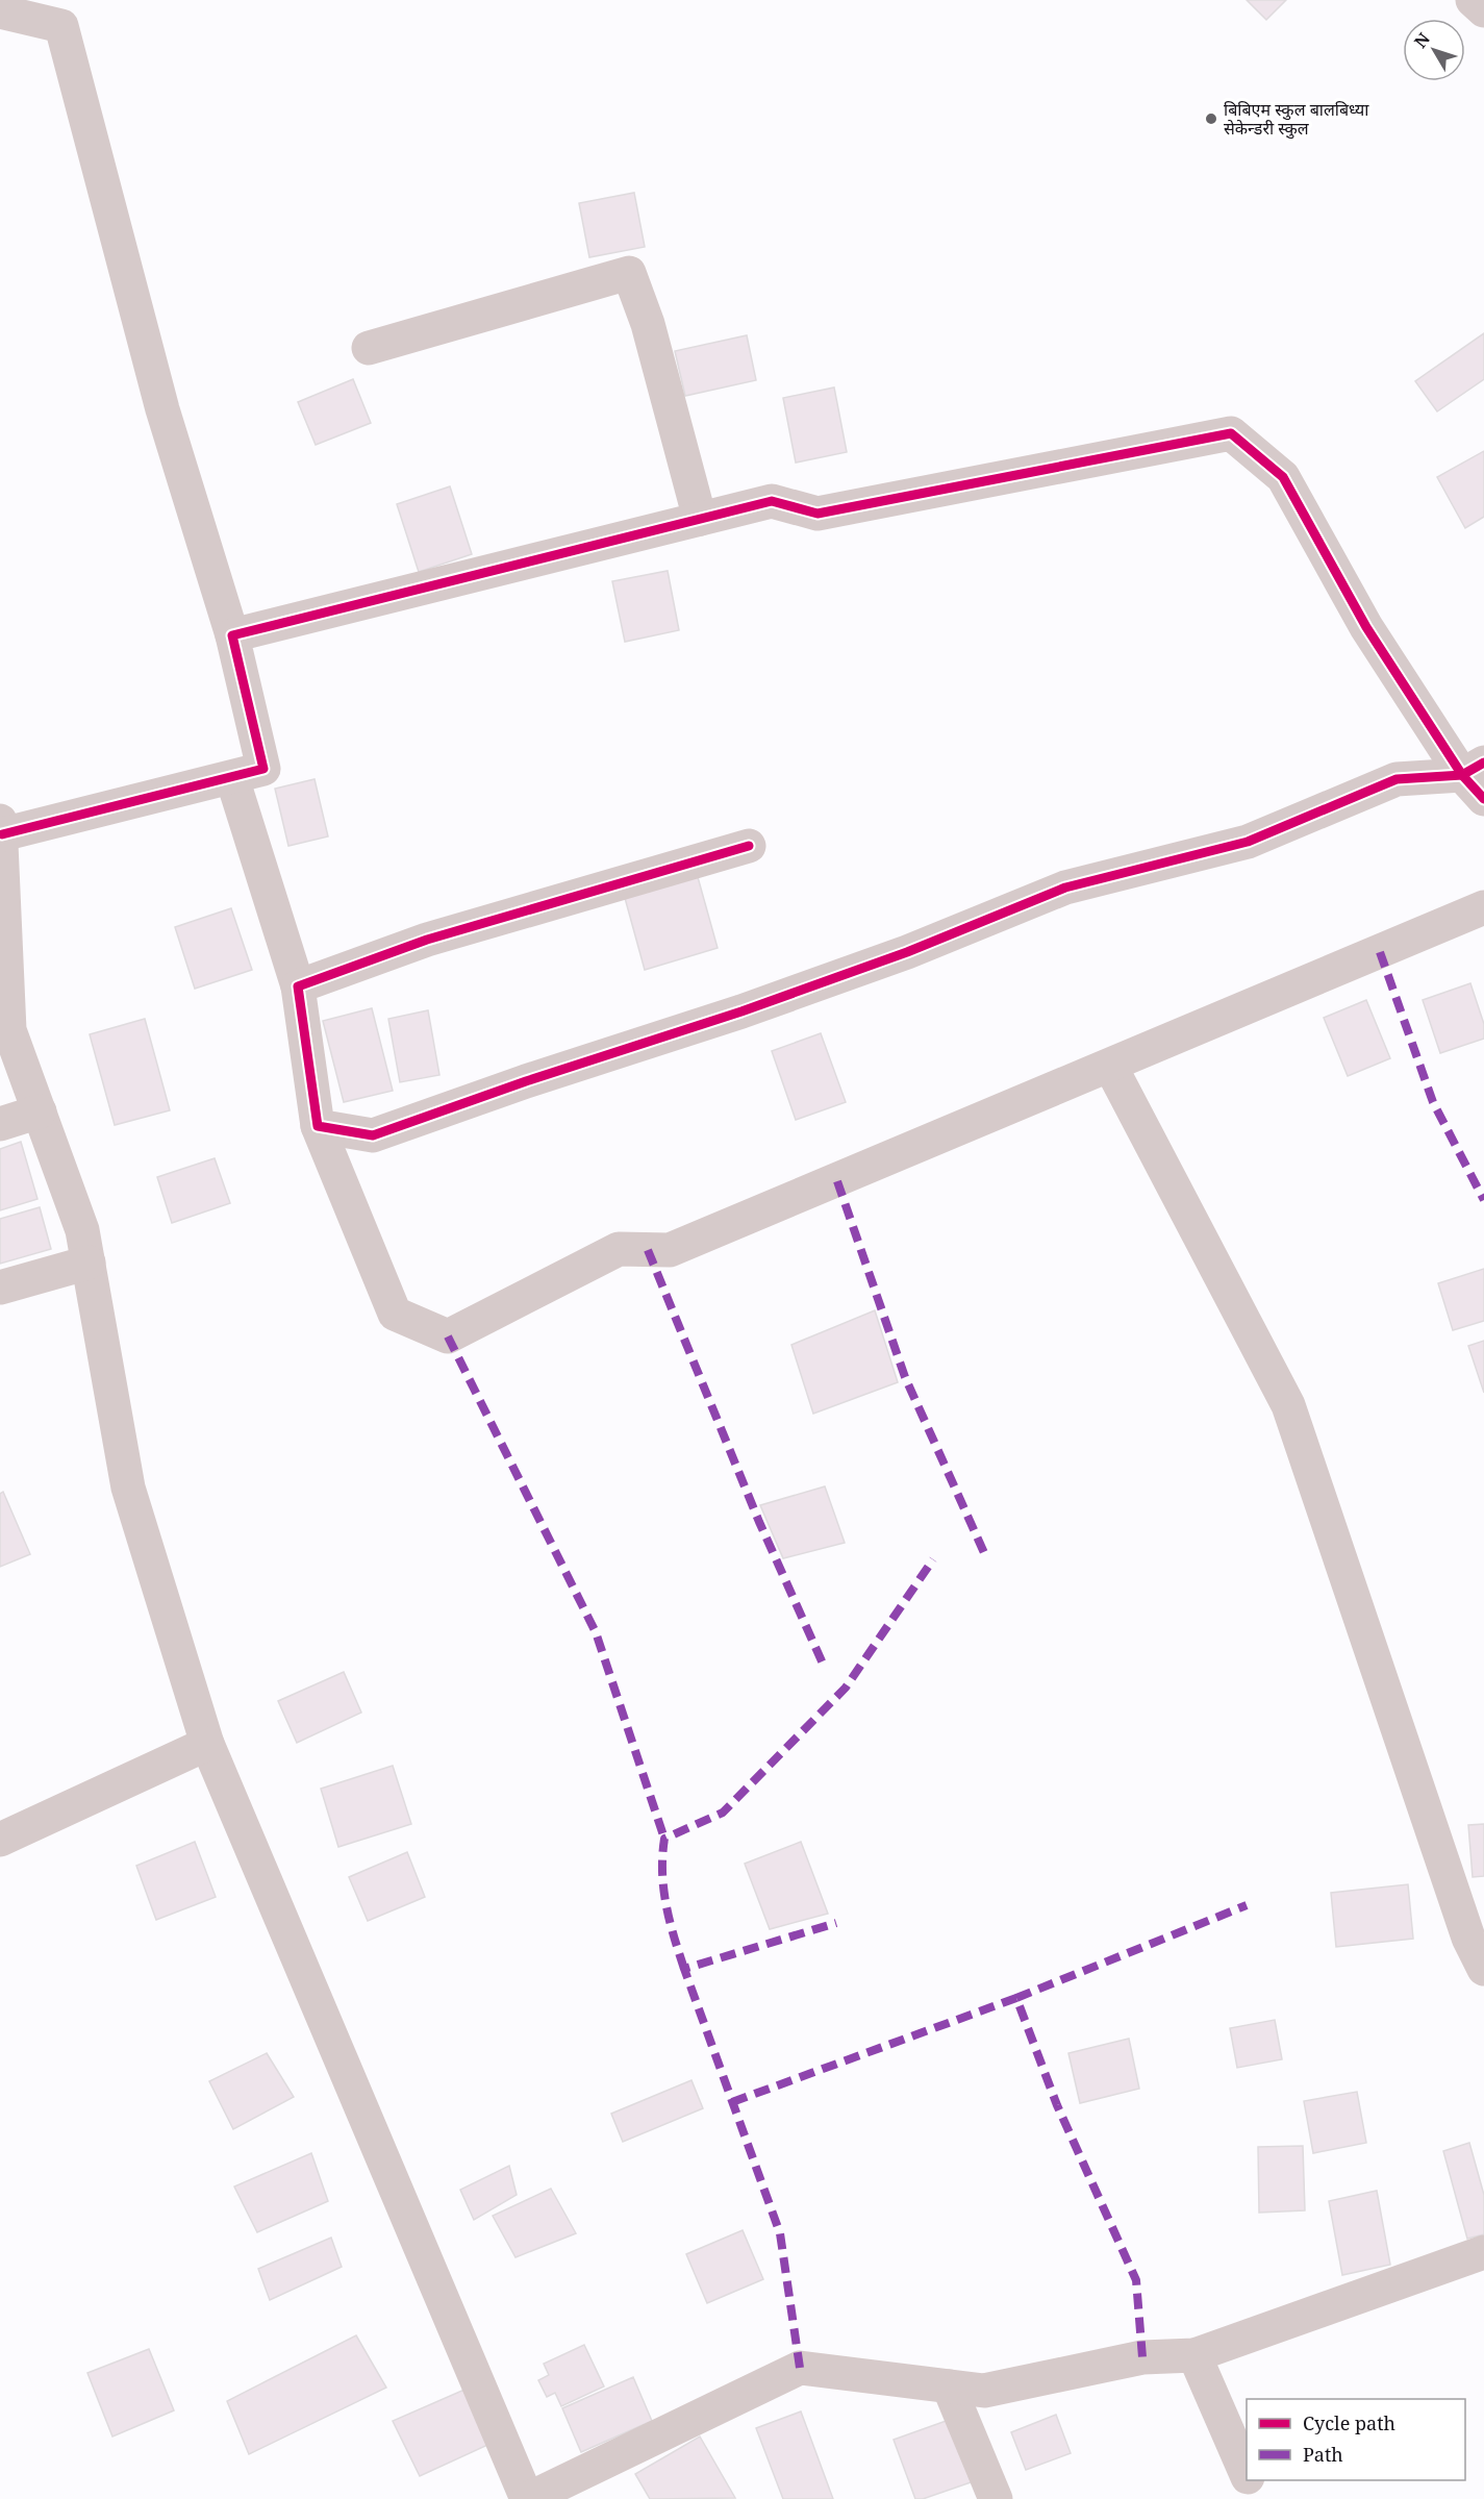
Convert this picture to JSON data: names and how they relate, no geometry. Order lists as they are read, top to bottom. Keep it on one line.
{"places":["बिबिएम स्कुल बालबिध्या सेकेन्डरी स्कुल"],"legend":["Cycle path","Path"],"north":"top left"}
